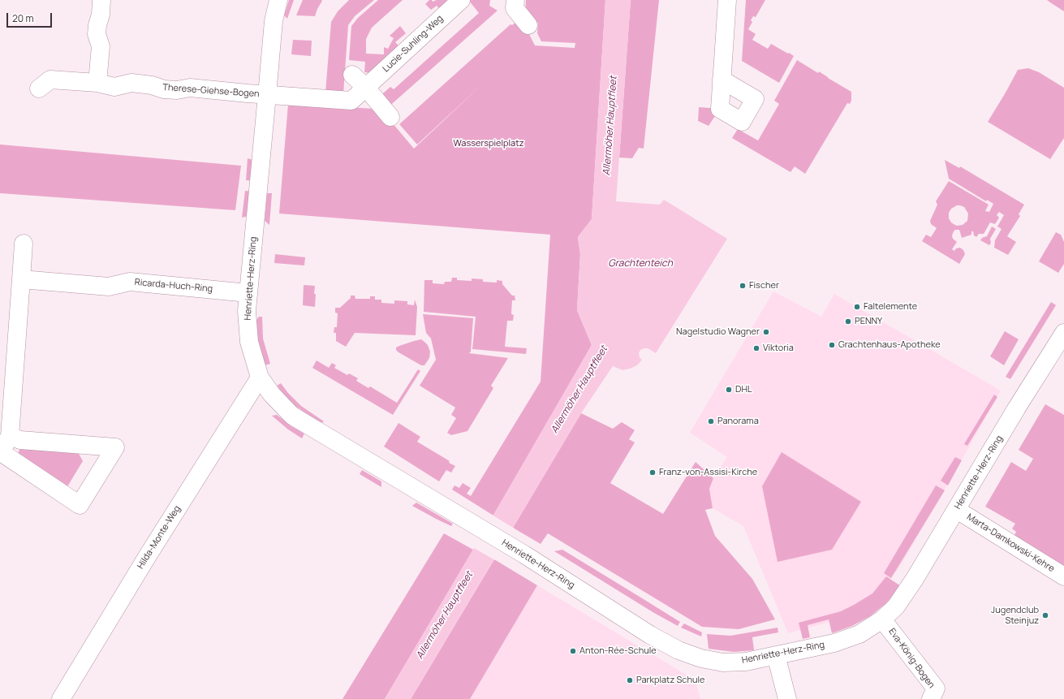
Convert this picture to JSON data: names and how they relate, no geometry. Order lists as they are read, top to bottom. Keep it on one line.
{"streets":{"street":["Lucie-Suhling-Weg","Therese-Giehse-Bogen","Henriette-Herz-Ring","Ricarda-Huch-Ring","Hilda-Monte-Weg","Marta-Damkowski-Kehre","Eva-König-Bogen"]},"crossings":[["Lucie-Suhling-Weg","Therese-Giehse-Bogen"],["Lucie-Suhling-Weg","Henriette-Herz-Ring"],["Therese-Giehse-Bogen","Henriette-Herz-Ring"],["Henriette-Herz-Ring","Ricarda-Huch-Ring"],["Henriette-Herz-Ring","Hilda-Monte-Weg"],["Henriette-Herz-Ring","Marta-Damkowski-Kehre"],["Henriette-Herz-Ring","Eva-König-Bogen"]],"water":["Allermöher Hauptfleet","Grachtenteich"],"parks":["Wasserspielplatz"],"places":["Fischer","Faltelemente","PENNY","Nagelstudio Wagner","Grachtenhaus-Apotheke","Viktoria","DHL","Panorama","Franz-von-Assisi-Kirche","Jugendclub Steinjuz","Anton-Rée-Schule","Parkplatz Schule"],"scale_bar":"20 m"}
